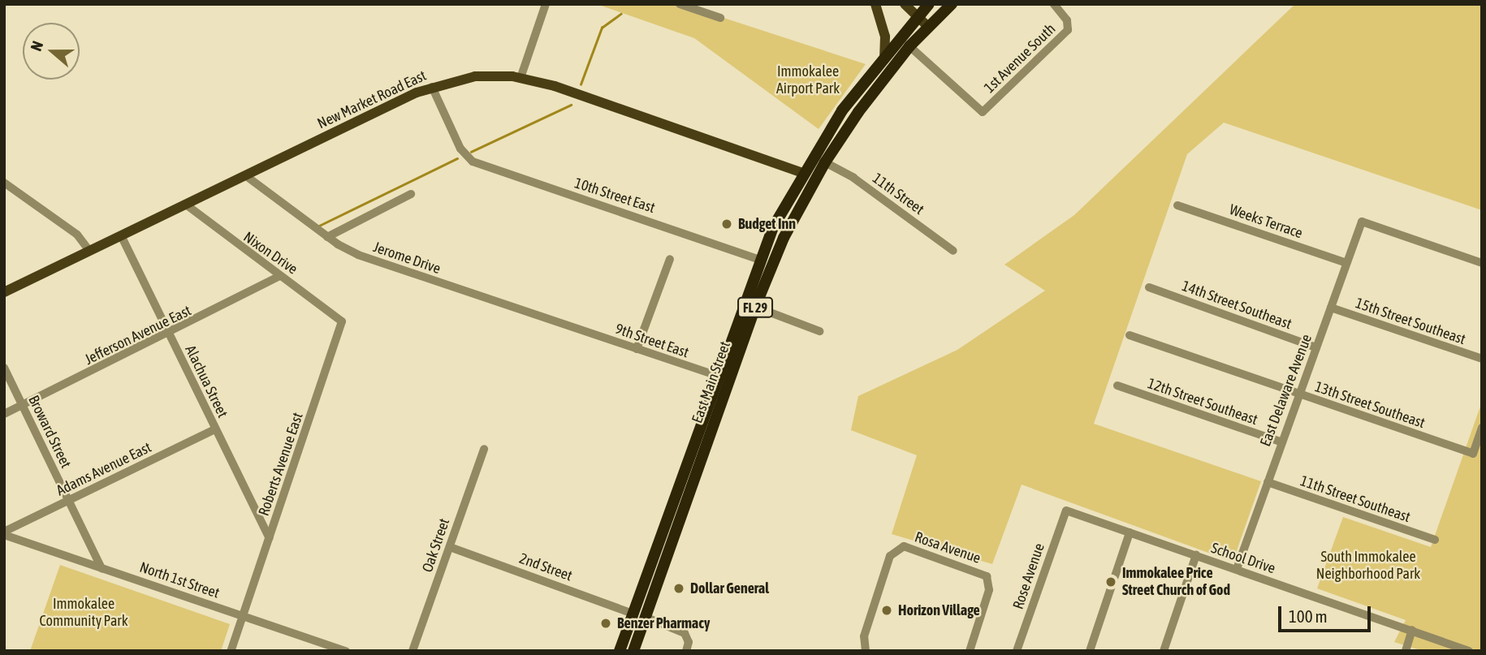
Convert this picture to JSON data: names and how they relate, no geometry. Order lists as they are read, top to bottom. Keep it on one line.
{"streets":{"highway":["FL 29","East Main Street"],"main road":["New Market Road East"],"street":["1st Avenue South","11th Street","10th Street East","Weeks Terrace","Nixon Drive","Jerome Drive","14th Street Southeast","15th Street Southeast","Jefferson Avenue East","9th Street East","Alachua Street","East Delaware Avenue","12th Street Southeast","13th Street Southeast","Broward Street","Roberts Avenue East","Adams Avenue East","11th Street Southeast","Oak Street","Rosa Avenue","School Drive","2nd Street","Rose Avenue","North 1st Street"]},"crossings":[["1st Avenue South","East Main Street"],["New Market Road East","10th Street East"],["New Market Road East","Nixon Drive"],["New Market Road East","Jerome Drive"],["New Market Road East","Alachua Street"],["New Market Road East","East Main Street"],["11th Street","East Main Street"],["10th Street East","East Main Street"],["Weeks Terrace","East Delaware Avenue"],["Nixon Drive","Jefferson Avenue East"],["Nixon Drive","Roberts Avenue East"],["Jerome Drive","9th Street East"],["14th Street Southeast","East Delaware Avenue"],["15th Street Southeast","East Delaware Avenue"],["Jefferson Avenue East","Alachua Street"],["Jefferson Avenue East","Broward Street"],["9th Street East","East Main Street"],["Alachua Street","Roberts Avenue East"],["Alachua Street","Adams Avenue East"],["East Main Street","2nd Street"],["East Delaware Avenue","12th Street Southeast"],["East Delaware Avenue","13th Street Southeast"],["East Delaware Avenue","11th Street Southeast"],["East Delaware Avenue","School Drive"],["Broward Street","Adams Avenue East"],["Broward Street","North 1st Street"],["Roberts Avenue East","North 1st Street"],["Adams Avenue East","North 1st Street"],["Oak Street","2nd Street"],["School Drive","Rose Avenue"]],"parks":["Immokalee Airport Park","South Immokalee Neighborhood Park","Immokalee Community Park"],"places":["Budget Inn","Immokalee Price Street Church of God","Dollar General","Horizon Village","Benzer Pharmacy"],"scale_bar":"100 m","north":"left"}
